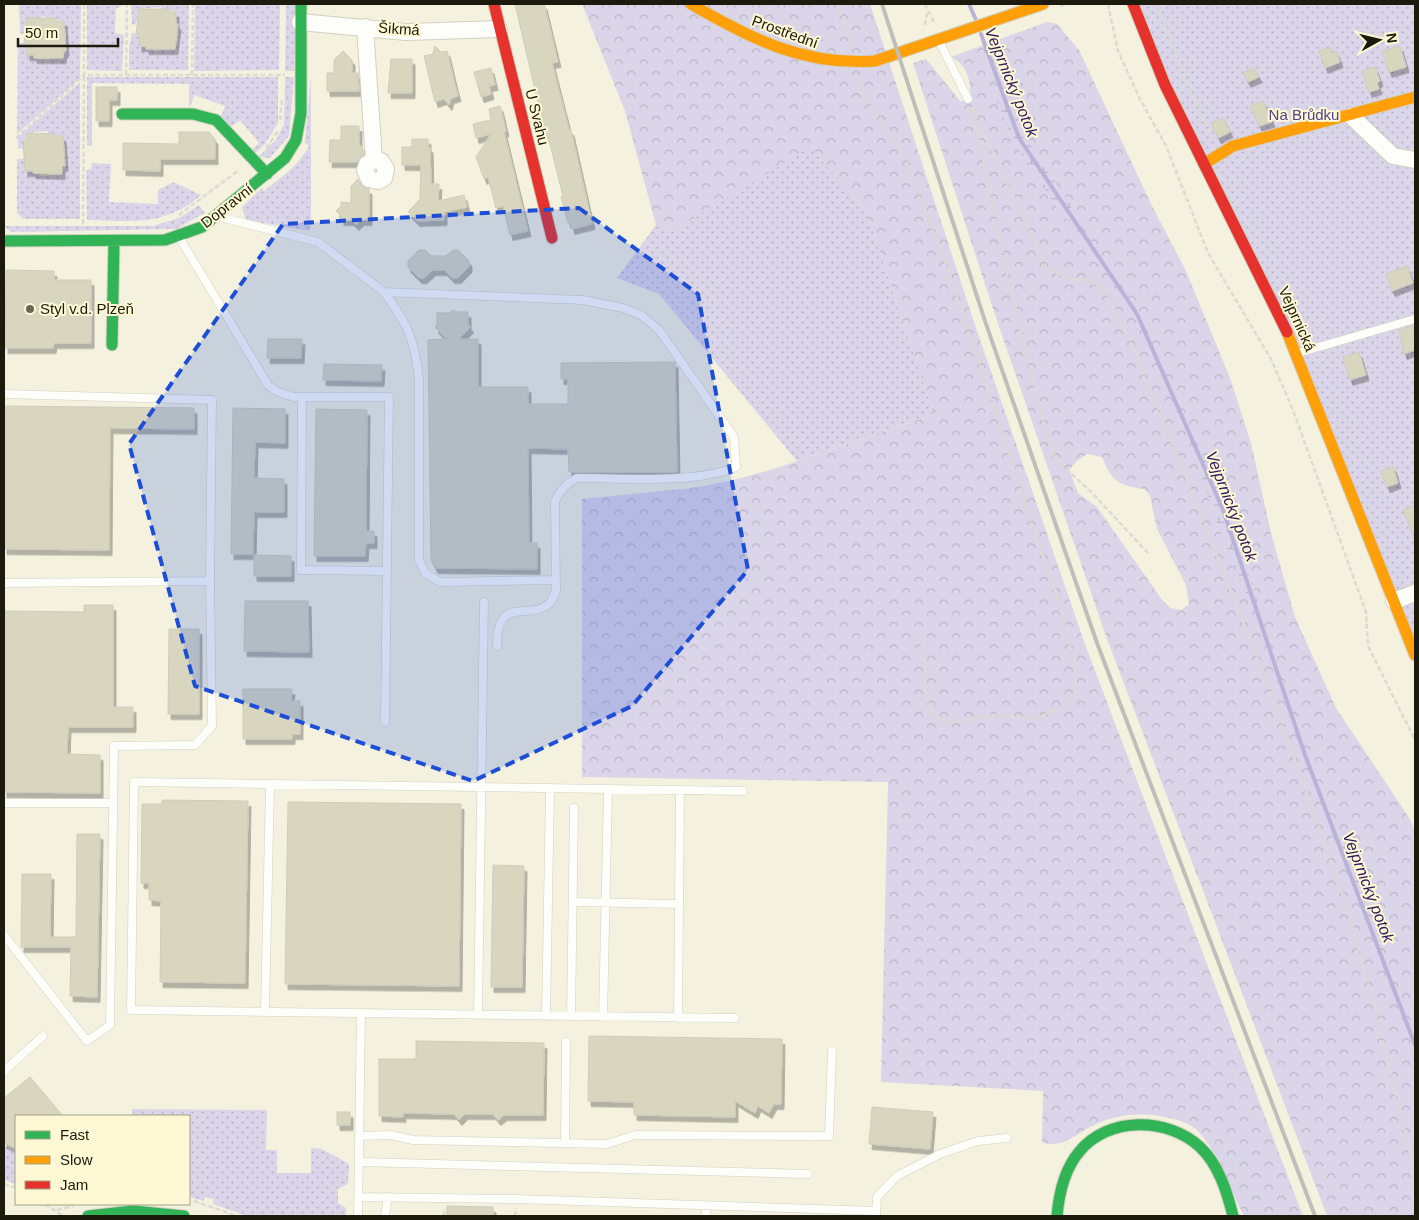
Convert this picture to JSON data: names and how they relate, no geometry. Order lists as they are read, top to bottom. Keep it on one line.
{"streets":{"street":["Šikmá","Prostřední","U Svahu","Dopravní","Vejprnická"]},"crossings":[["Šikmá","U Svahu"],["Šikmá","Dopravní"]],"water":["Vejprnický potok"],"parks":["Na Brůdku"],"places":["Styl v.d. Plzeň"],"legend":["Fast","Slow","Jam"],"scale_bar":"50 m","north":"right"}
